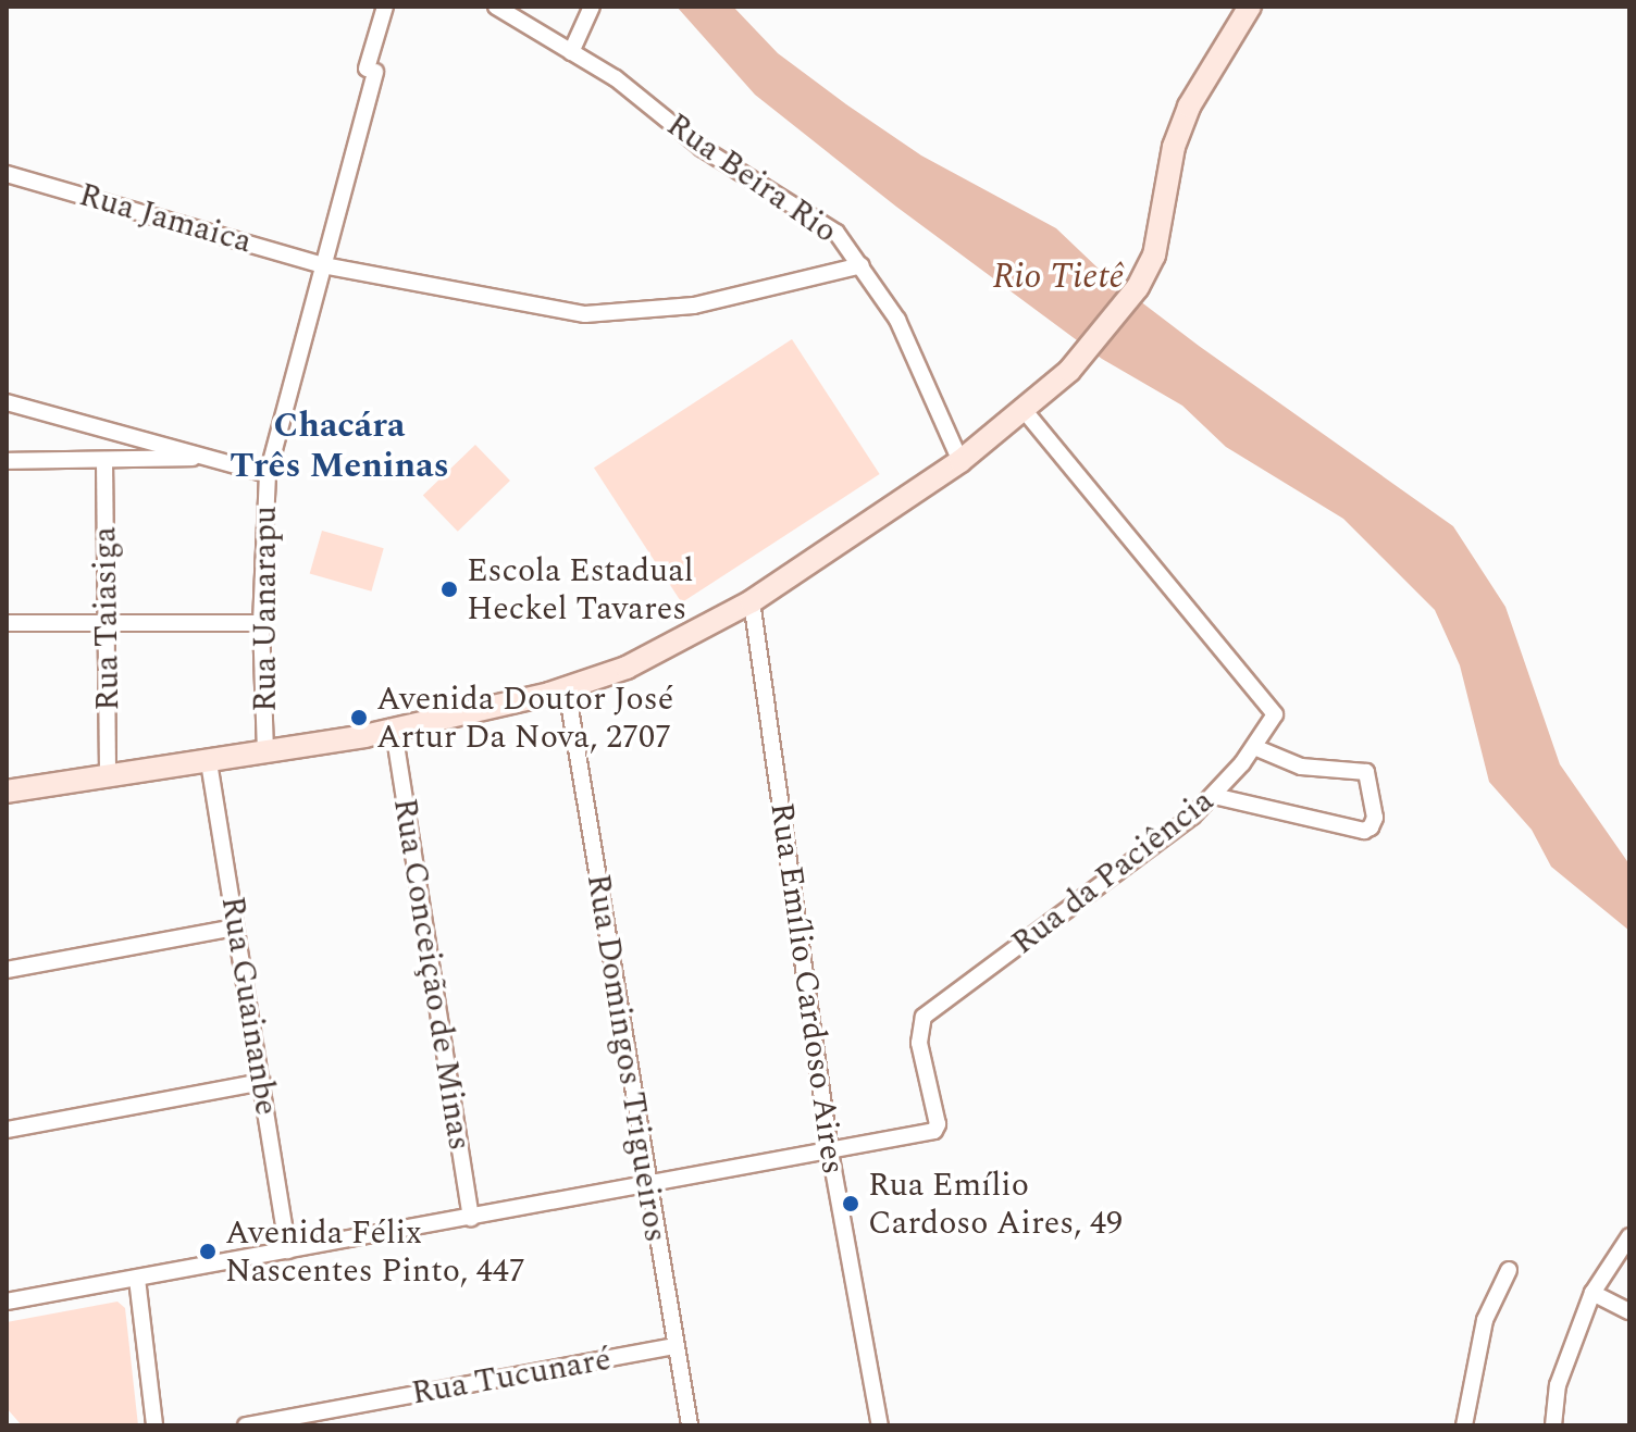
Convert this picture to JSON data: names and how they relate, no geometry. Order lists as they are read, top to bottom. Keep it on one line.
{"streets":{"street":["Rua Beira Rio","Rua Jamaica","Rua Uanarapu","Rua Taiasiga","Rua da Paciência","Rua Conceição de Minas","Rua Emílio Cardoso Aires","Rua Guainanbe","Rua Domingos Trigueiros","Rua Tucunaré"]},"crossings":[["Rua Beira Rio","Rua Jamaica"],["Rua Jamaica","Rua Uanarapu"],["Rua da Paciência","Rua Emílio Cardoso Aires"],["Rua Domingos Trigueiros","Rua Tucunaré"]],"districts":["Chacára Três Meninas"],"water":["Rio Tietê"],"places":["Escola Estadual Heckel Tavares","Avenida Doutor José Artur Da Nova, 2707","Rua Emílio Cardoso Aires, 49","Avenida Félix Nascentes Pinto, 447"]}
